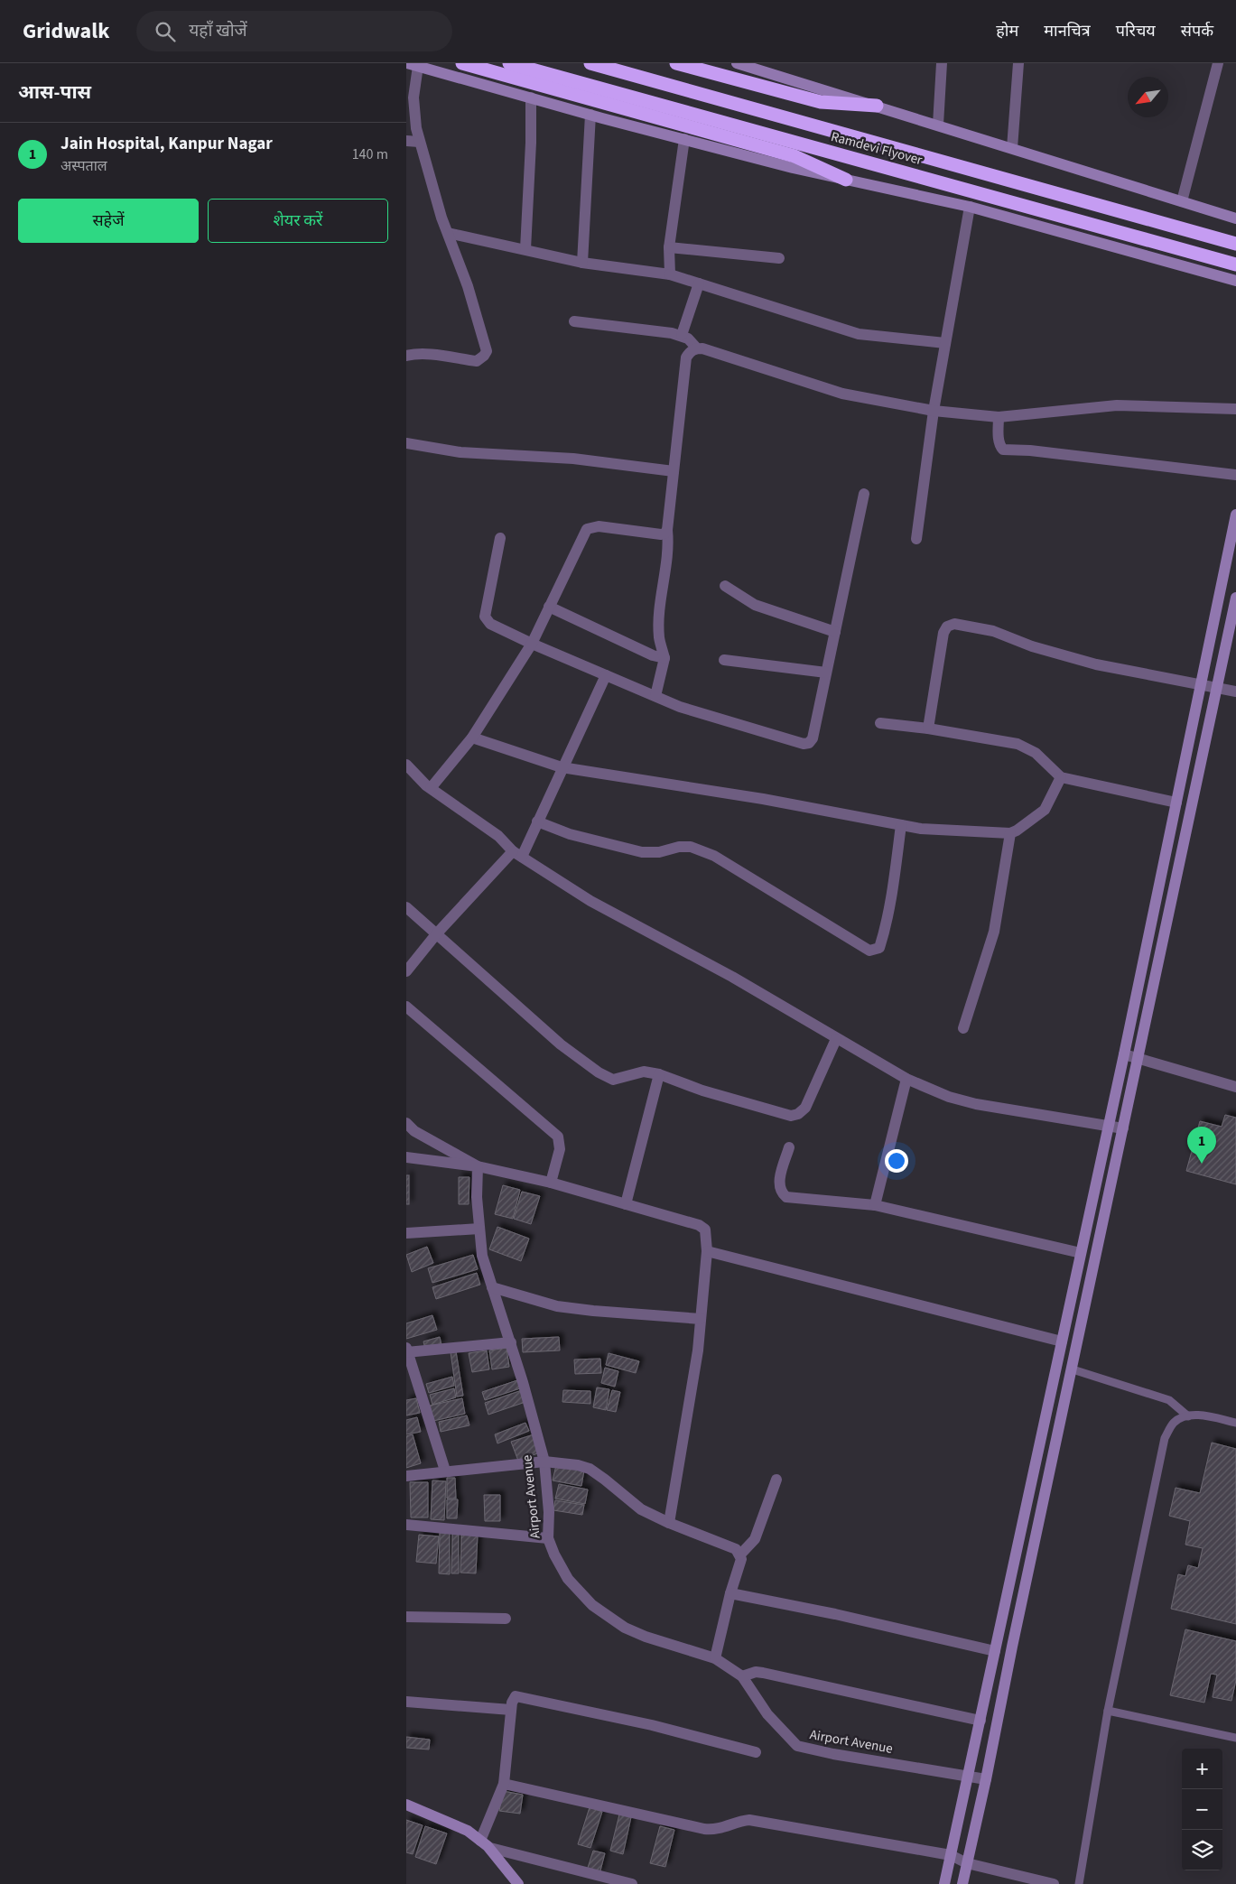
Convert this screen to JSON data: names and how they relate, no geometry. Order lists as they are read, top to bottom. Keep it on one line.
{"streets":{"highway":["Ramdevi Flyover"],"street":["Airport Avenue"]},"north":"bottom left","page":{"header":"Gridwalk","search":"यहाँ खोजें","nav":["होम","मानचित्र","परिचय","संपर्क"],"heading":"आस-पास","list":[{"mark":"1","name":"Jain Hospital, Kanpur Nagar","note":"अस्पताल","value":"140 m"}],"buttons":["सहेजें","शेयर करें"],"pins":"1","map_buttons":["+","−"]}}
